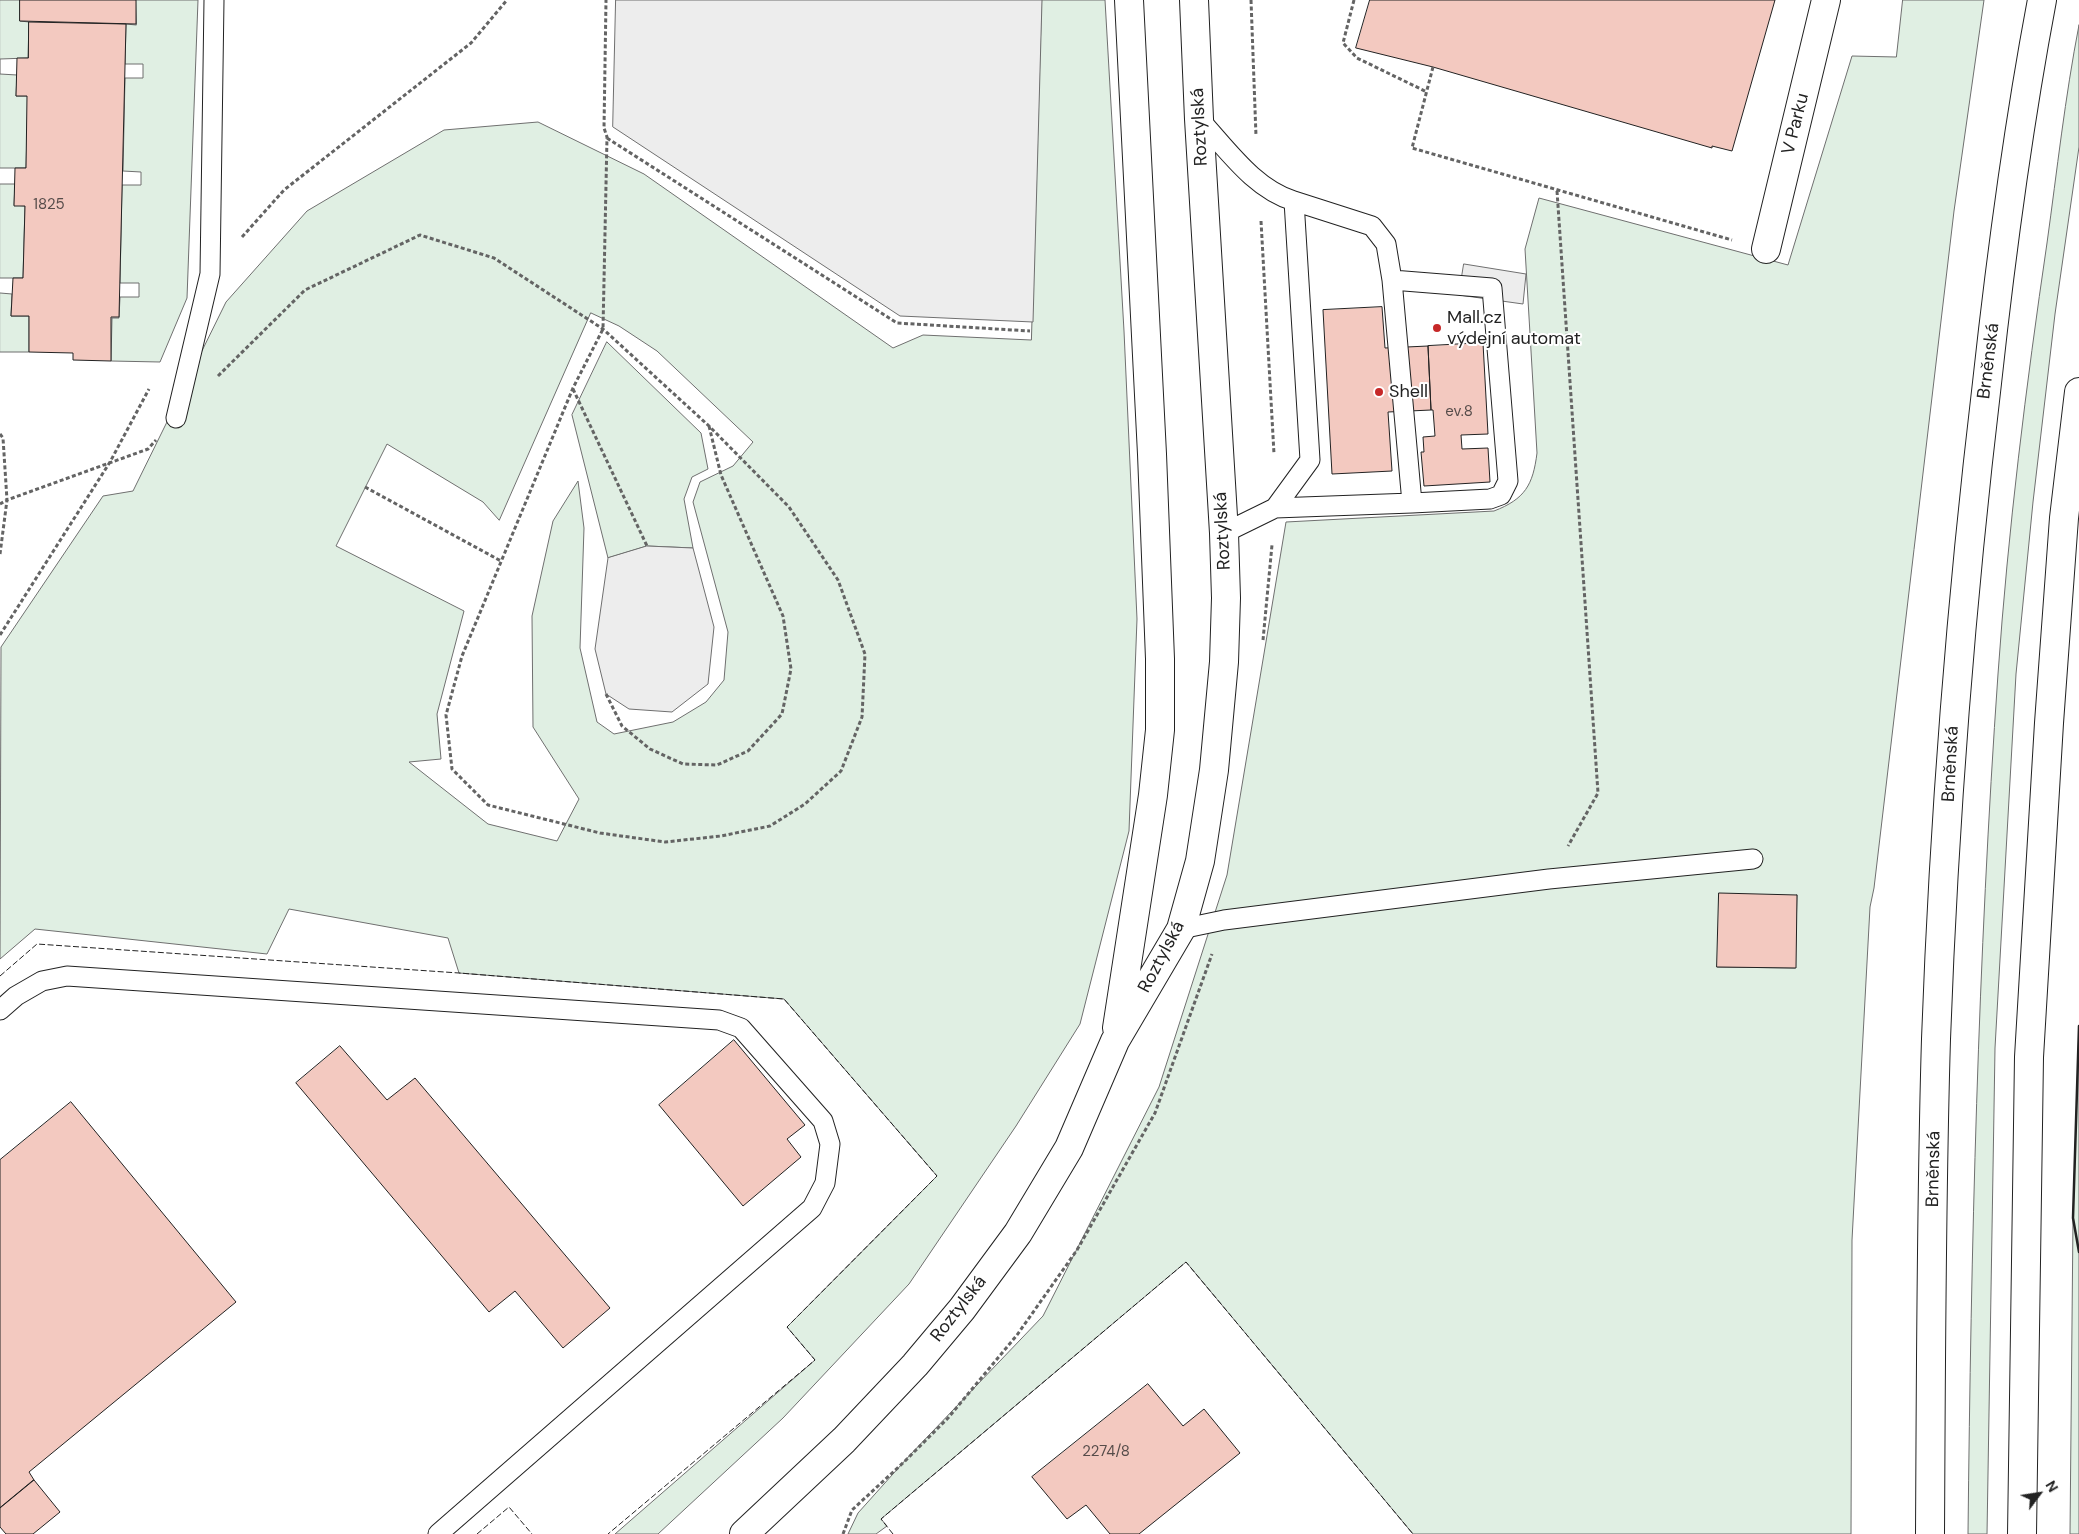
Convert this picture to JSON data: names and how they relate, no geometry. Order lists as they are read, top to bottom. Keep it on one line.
{"streets":{"main road":["V Parku","Roztylská","Brněnská"]},"places":["Mall.cz výdejní automat","Shell"],"house_numbers":["1825","ev.8","2274/8"],"north":"top right"}
